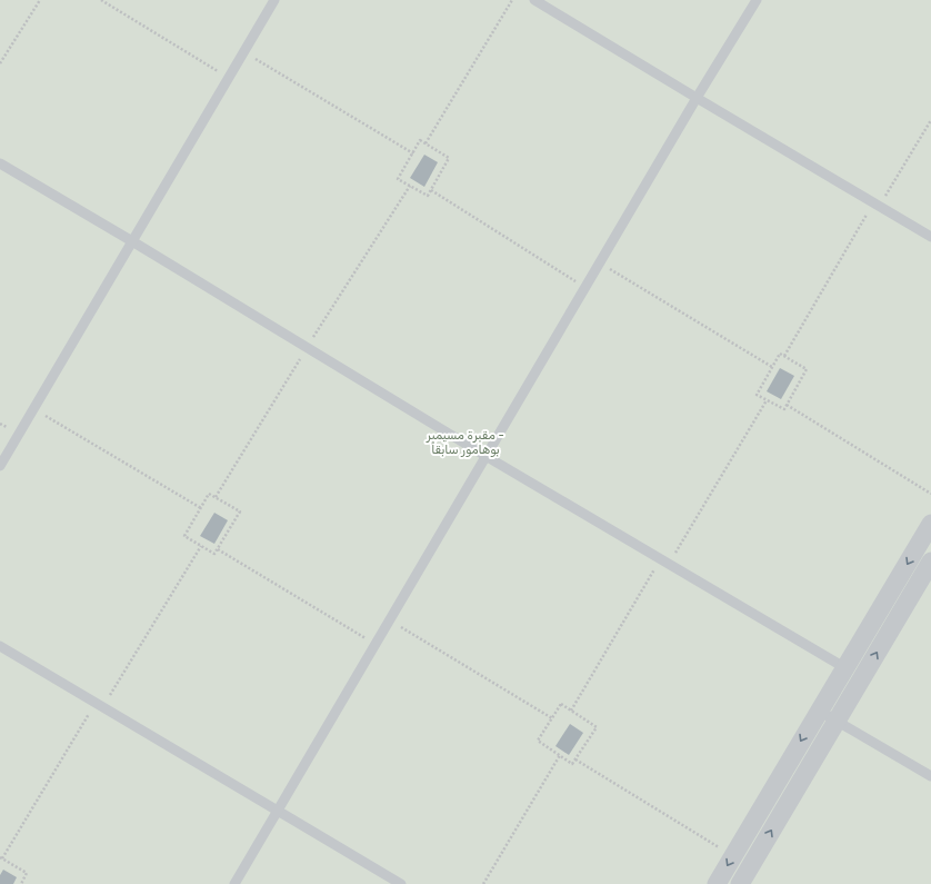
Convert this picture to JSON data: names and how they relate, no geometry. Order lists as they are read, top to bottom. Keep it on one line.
{"parks":["مقبرة مسيمير - بوهامور سابقاً"]}
